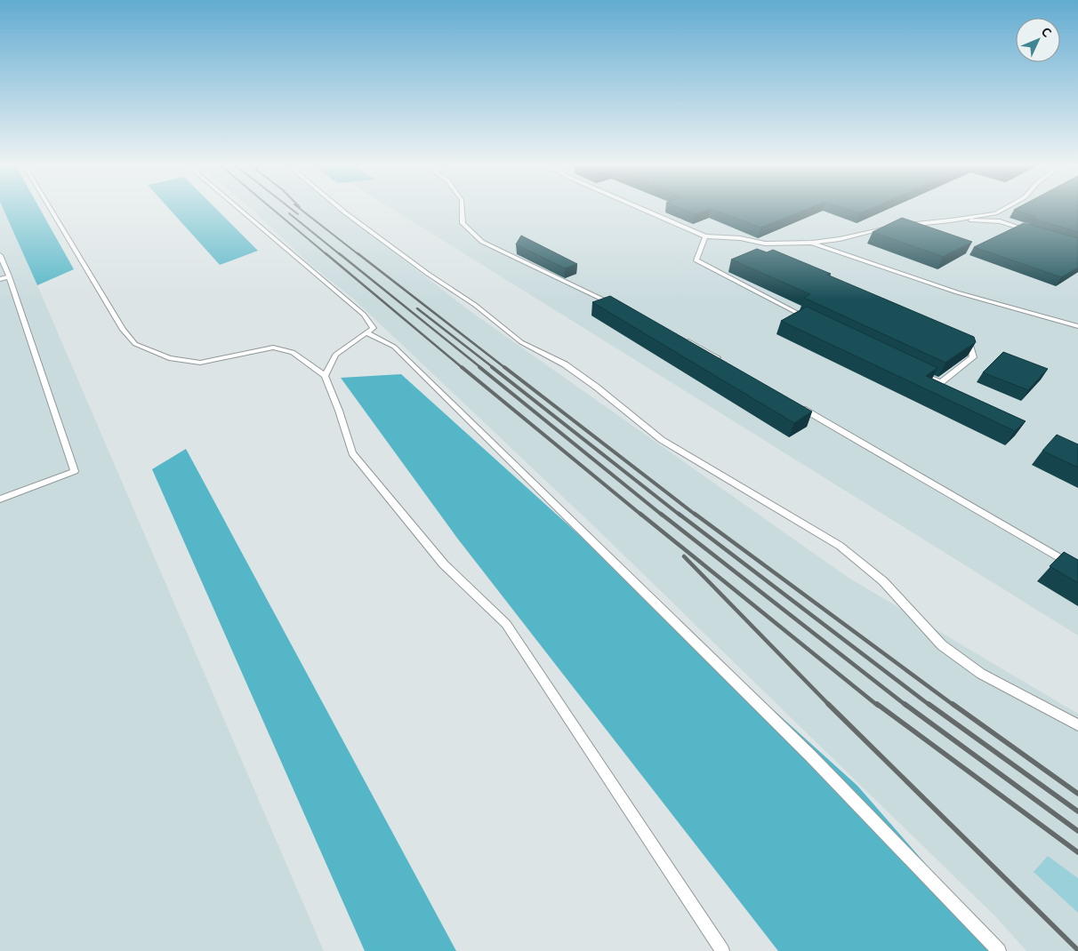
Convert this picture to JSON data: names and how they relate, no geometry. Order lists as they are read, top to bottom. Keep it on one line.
{"north":"top right"}
